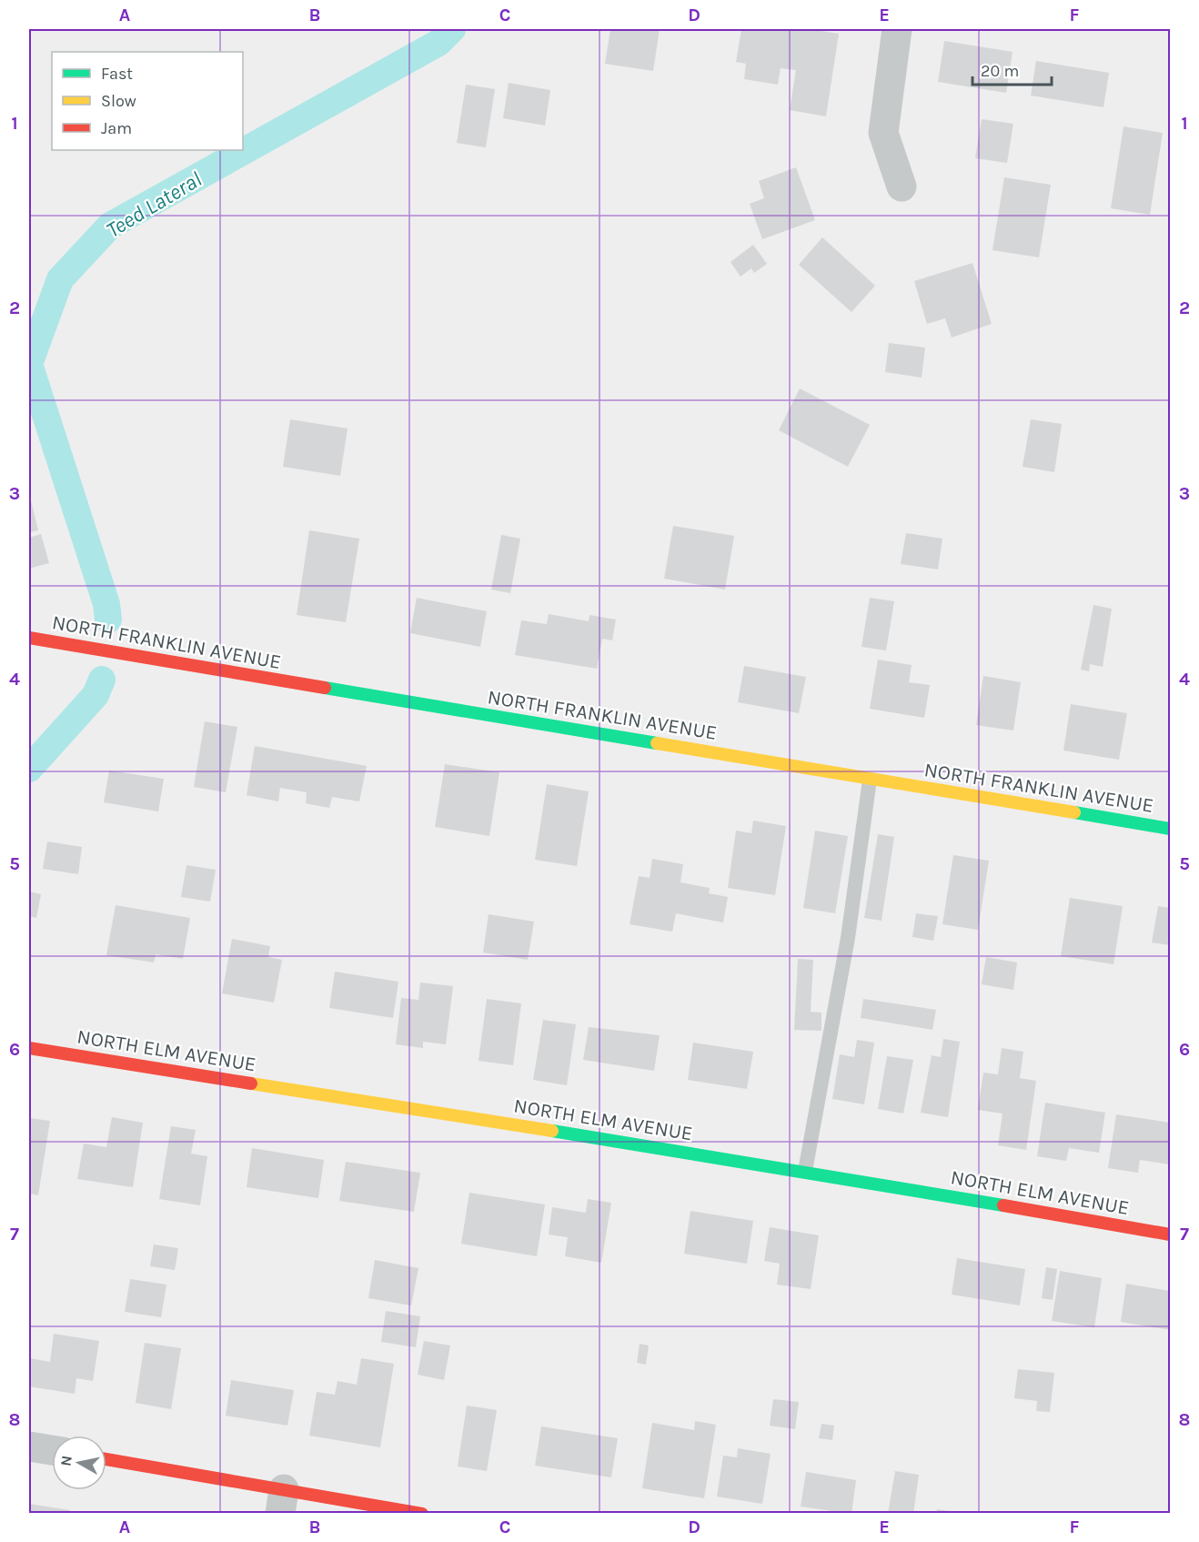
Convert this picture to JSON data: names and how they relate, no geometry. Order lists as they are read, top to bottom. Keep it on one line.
{"streets":{"street":["NORTH FRANKLIN AVENUE","NORTH ELM AVENUE"]},"water":["Teed Lateral"],"legend":["Fast","Slow","Jam"],"scale_bar":"20 m","north":"left","grid":{"columns":["A","B","C","D","E","F"],"rows":["1","2","3","4","5","6","7","8"]}}
